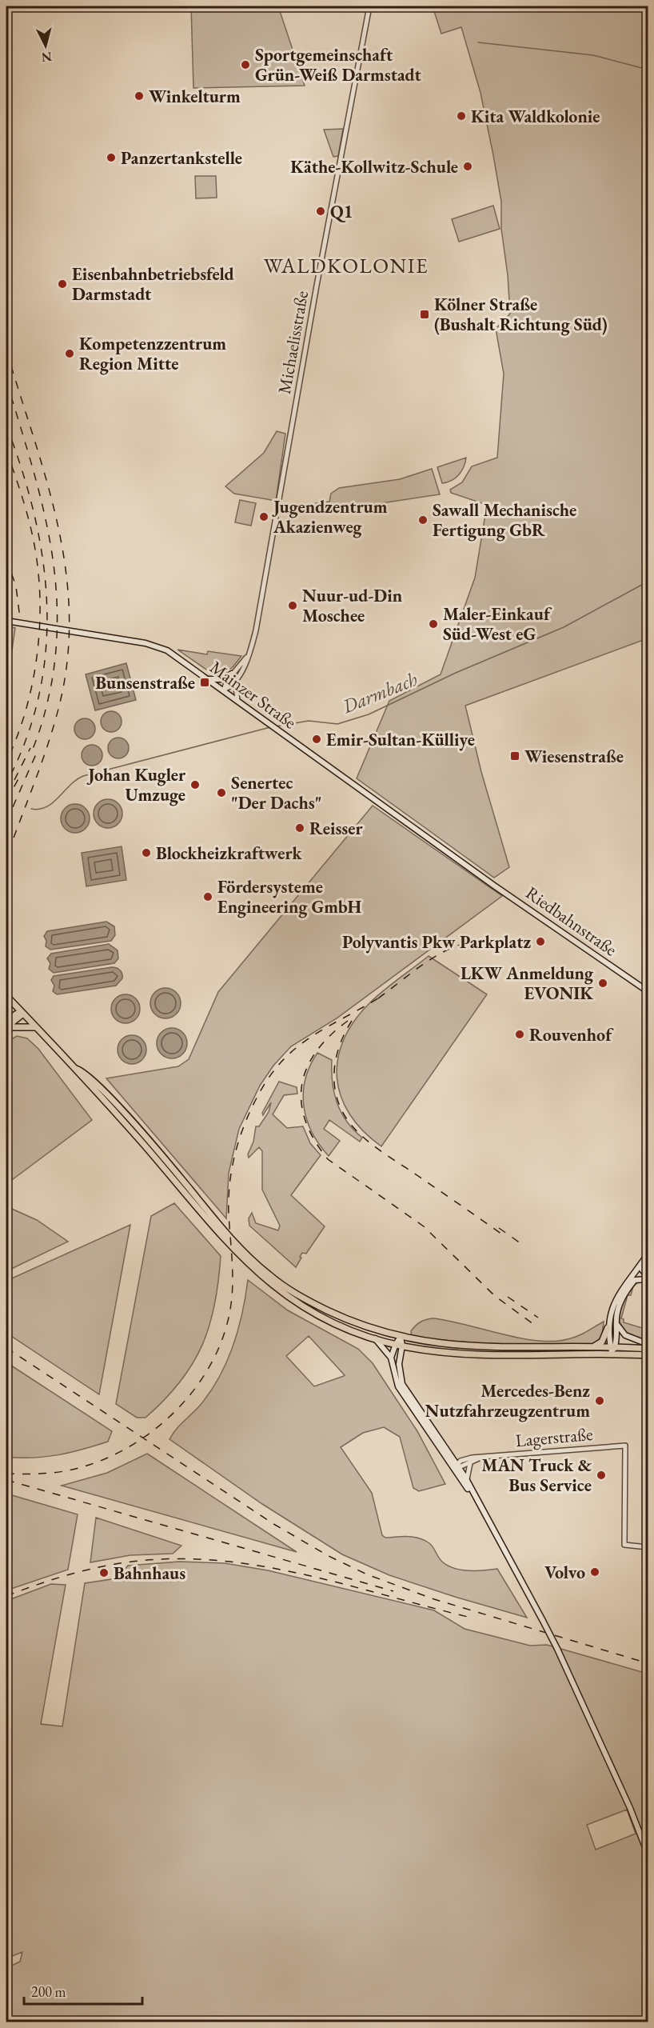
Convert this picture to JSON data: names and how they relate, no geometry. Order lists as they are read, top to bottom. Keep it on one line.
{"streets":{"main road":["Mainzer Straße","Riedbahnstraße"],"street":["Michaelisstraße","Lagerstraße"]},"crossings":[["Michaelisstraße","Mainzer Straße"],["Mainzer Straße","Riedbahnstraße"]],"districts":["WALDKOLONIE"],"water":["Darmbach"],"places":{"other":["Sportgemeinschaft Grün-Weiß Darmstadt","Winkelturm","Kita Waldkolonie","Panzertankstelle","Käthe-Kollwitz-Schule","Q1","Eisenbahnbetriebsfeld Darmstadt","Kompetenzzentrum Region Mitte","Jugendzentrum Akazienweg","Sawall Mechanische Fertigung GbR","Nuur-ud-Din Moschee","Maler-Einkauf Süd-West eG","Emir-Sultan-Külliye","Johan Kugler Umzuge","Senertec \"Der Dachs\"","Reisser","Blockheizkraftwerk","Fördersysteme Engineering GmbH","Polyvantis Pkw Parkplatz","LKW Anmeldung EVONIK","Rouvenhof","Mercedes-Benz Nutzfahrzeugzentrum","MAN Truck & Bus Service","Volvo","Bahnhaus"],"transit":["Kölner Straße (Bushalt Richtung Süd)","Bunsenstraße","Wiesenstraße"]},"scale_bar":"200 m","north":"bottom"}
